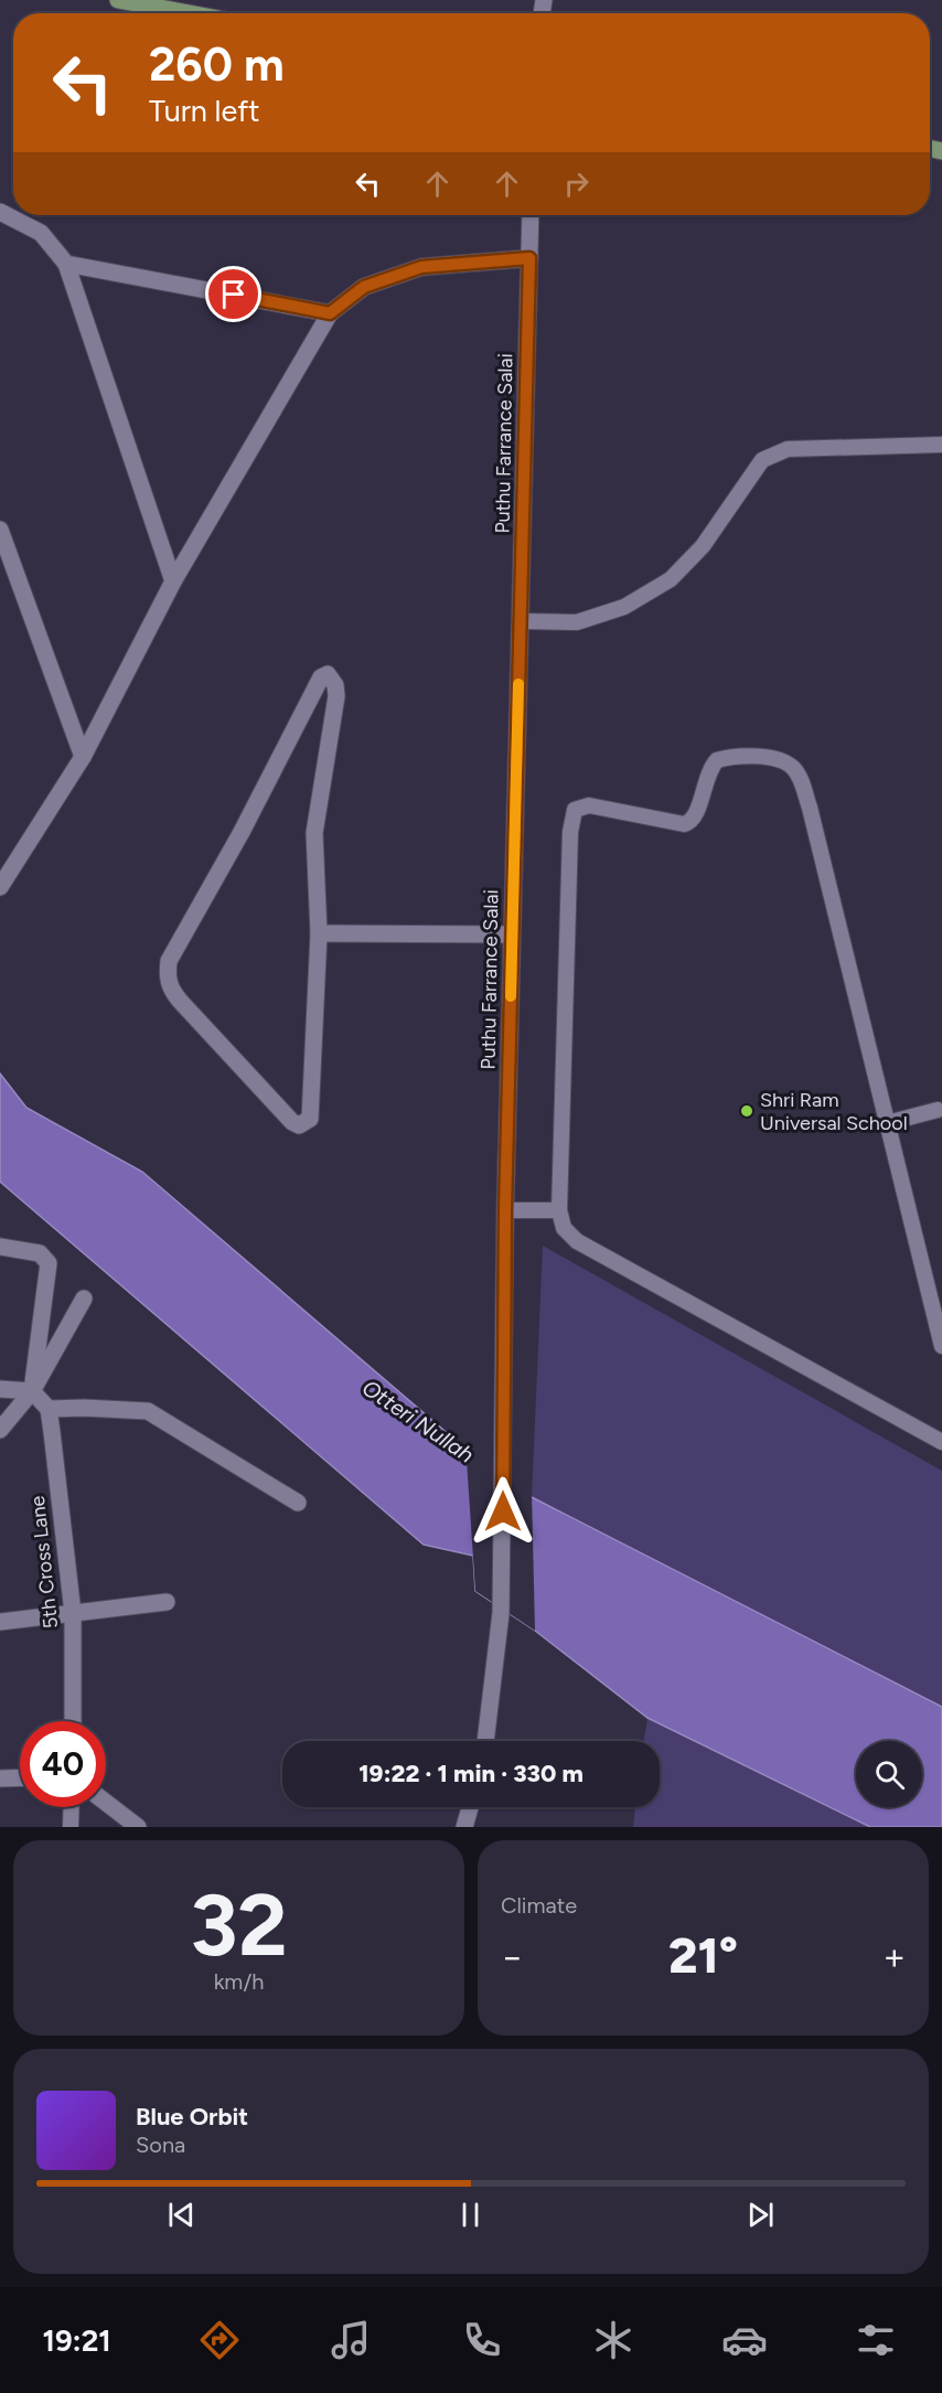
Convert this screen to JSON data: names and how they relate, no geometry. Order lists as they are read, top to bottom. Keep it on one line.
{"streets":{"street":["Puthu Farrance Salai","5th Cross Lane"]},"water":["Otteri Nullah"],"places":["Shri Ram Universal School"],"page":{"turn":["260 m","Turn left"],"limit":"40","trip":"19:22 · 1 min · 330 m","tile":[["32","km/h"],"Climate"],"heat":["−","21°","+"],"song":["Blue Orbit","Sona"],"tabs":"19:21"}}
